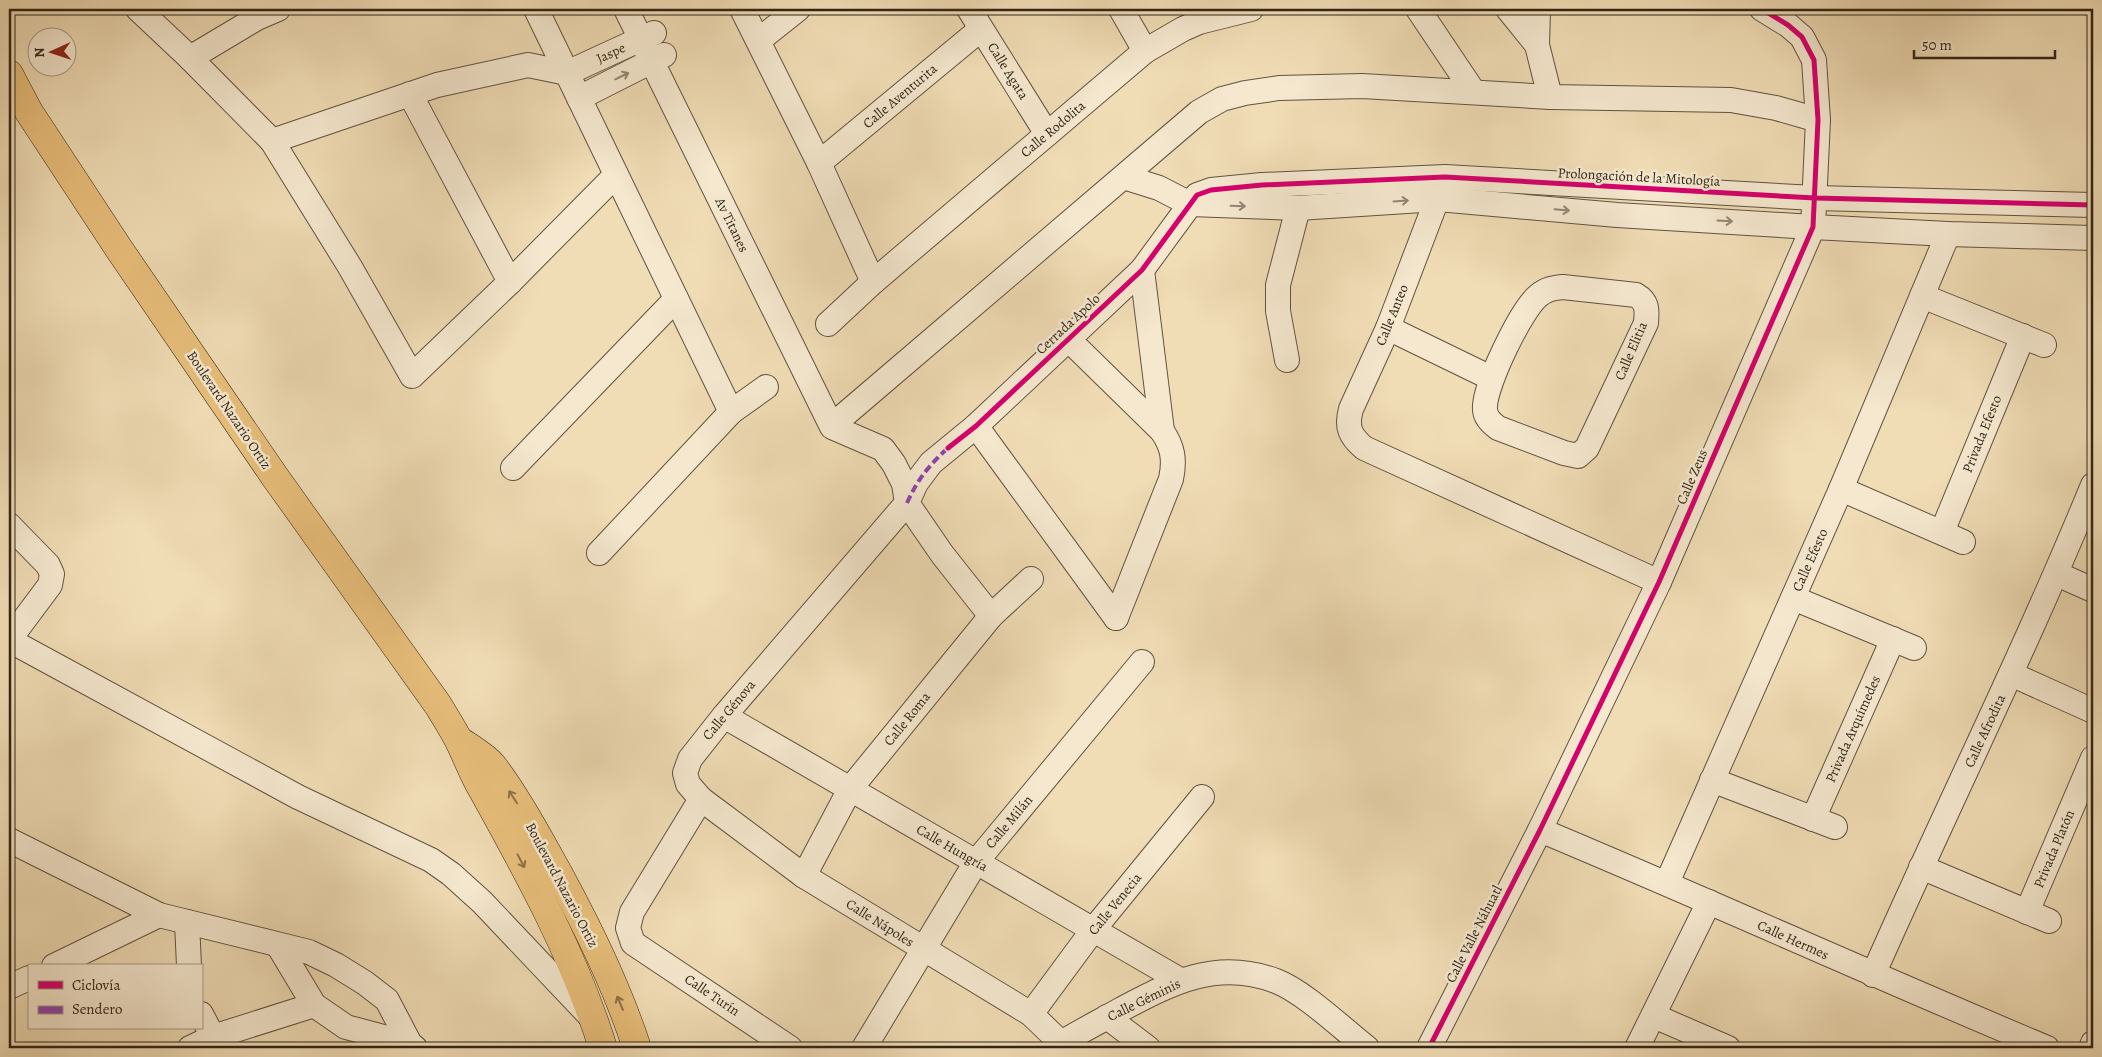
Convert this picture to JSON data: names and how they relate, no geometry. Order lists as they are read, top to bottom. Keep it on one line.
{"streets":{"main road":["Boulevard Nazario Ortiz"],"street":["Jaspe","Calle Agata","Calle Aventurita","Calle Rodolita","Prolongación de la Mitología","Av Titanes","Calle Anteo","Cerrada Apolo","Calle Elitia","Privada Efesto","Calle Zeus","Calle Efesto","Calle Génova","Calle Roma","Privada Arquímedes","Calle Afrodita","Calle Milán","Calle Hungría","Privada Platón","Calle Venecia","Calle Nápoles","Calle Valle Náhuatl","Calle Hermes","Calle Turín","Calle Géminis"]},"crossings":[["Jaspe","Av Titanes"],["Calle Agata","Calle Aventurita"],["Calle Agata","Calle Rodolita"],["Prolongación de la Mitología","Calle Anteo"],["Prolongación de la Mitología","Cerrada Apolo"],["Prolongación de la Mitología","Calle Zeus"],["Prolongación de la Mitología","Calle Efesto"],["Calle Anteo","Calle Zeus"],["Cerrada Apolo","Calle Génova"],["Privada Efesto","Calle Efesto"],["Calle Zeus","Calle Valle Náhuatl"],["Calle Zeus","Calle Hermes"],["Calle Efesto","Privada Arquímedes"],["Calle Efesto","Calle Hermes"],["Calle Génova","Calle Hungría"],["Calle Génova","Calle Nápoles"],["Calle Génova","Calle Turín"],["Calle Roma","Calle Hungría"],["Calle Roma","Calle Nápoles"],["Calle Afrodita","Calle Hermes"],["Calle Milán","Calle Hungría"],["Calle Milán","Calle Nápoles"],["Calle Hungría","Calle Venecia"],["Calle Hungría","Calle Géminis"],["Calle Venecia","Calle Nápoles"],["Calle Nápoles","Calle Turín"],["Calle Nápoles","Calle Géminis"],["Calle Valle Náhuatl","Calle Hermes"]],"legend":["Ciclovía","Sendero"],"scale_bar":"50 m","north":"left"}
